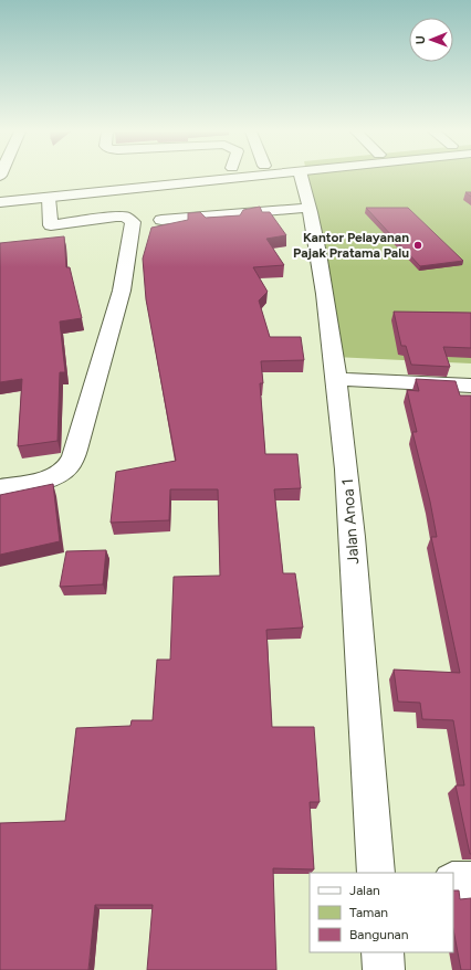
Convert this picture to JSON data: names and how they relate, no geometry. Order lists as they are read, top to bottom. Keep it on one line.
{"streets":{"street":["Jalan Anoa 1"]},"places":["Kantor Pelayanan Pajak Pratama Palu"],"legend":["Jalan","Taman","Bangunan"],"north":"left"}
